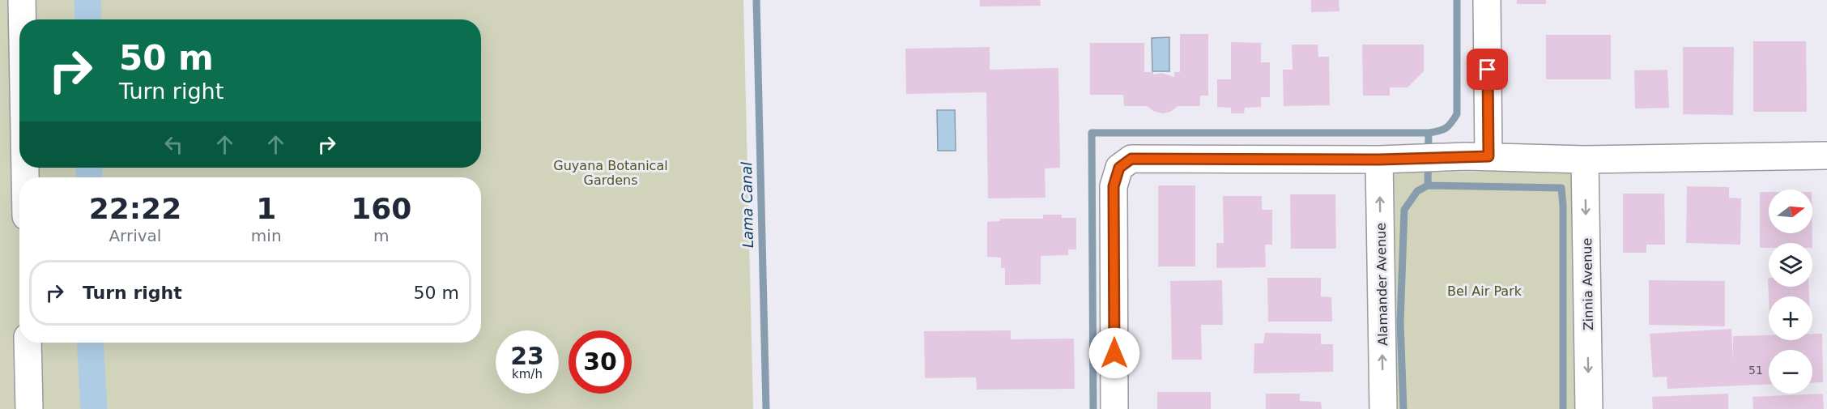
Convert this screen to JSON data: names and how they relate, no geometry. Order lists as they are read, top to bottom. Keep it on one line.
{"streets":{"street":["Alamander Avenue","Zinnia Avenue"]},"one_way":["Alamander Avenue","Zinnia Avenue"],"water":["Lama Canal"],"parks":["Guyana Botanical Gardens","Bel Air Park"],"house_numbers":["51"],"north":"right","page":{"turn":["50 m","Turn right"],"eta":["22:22","Arrival","1","min","160","m"],"map_buttons":["+","−"],"list":[{"name":"Turn right","value":"50 m"}],"speed":"23 km/h","limit":"30"}}
